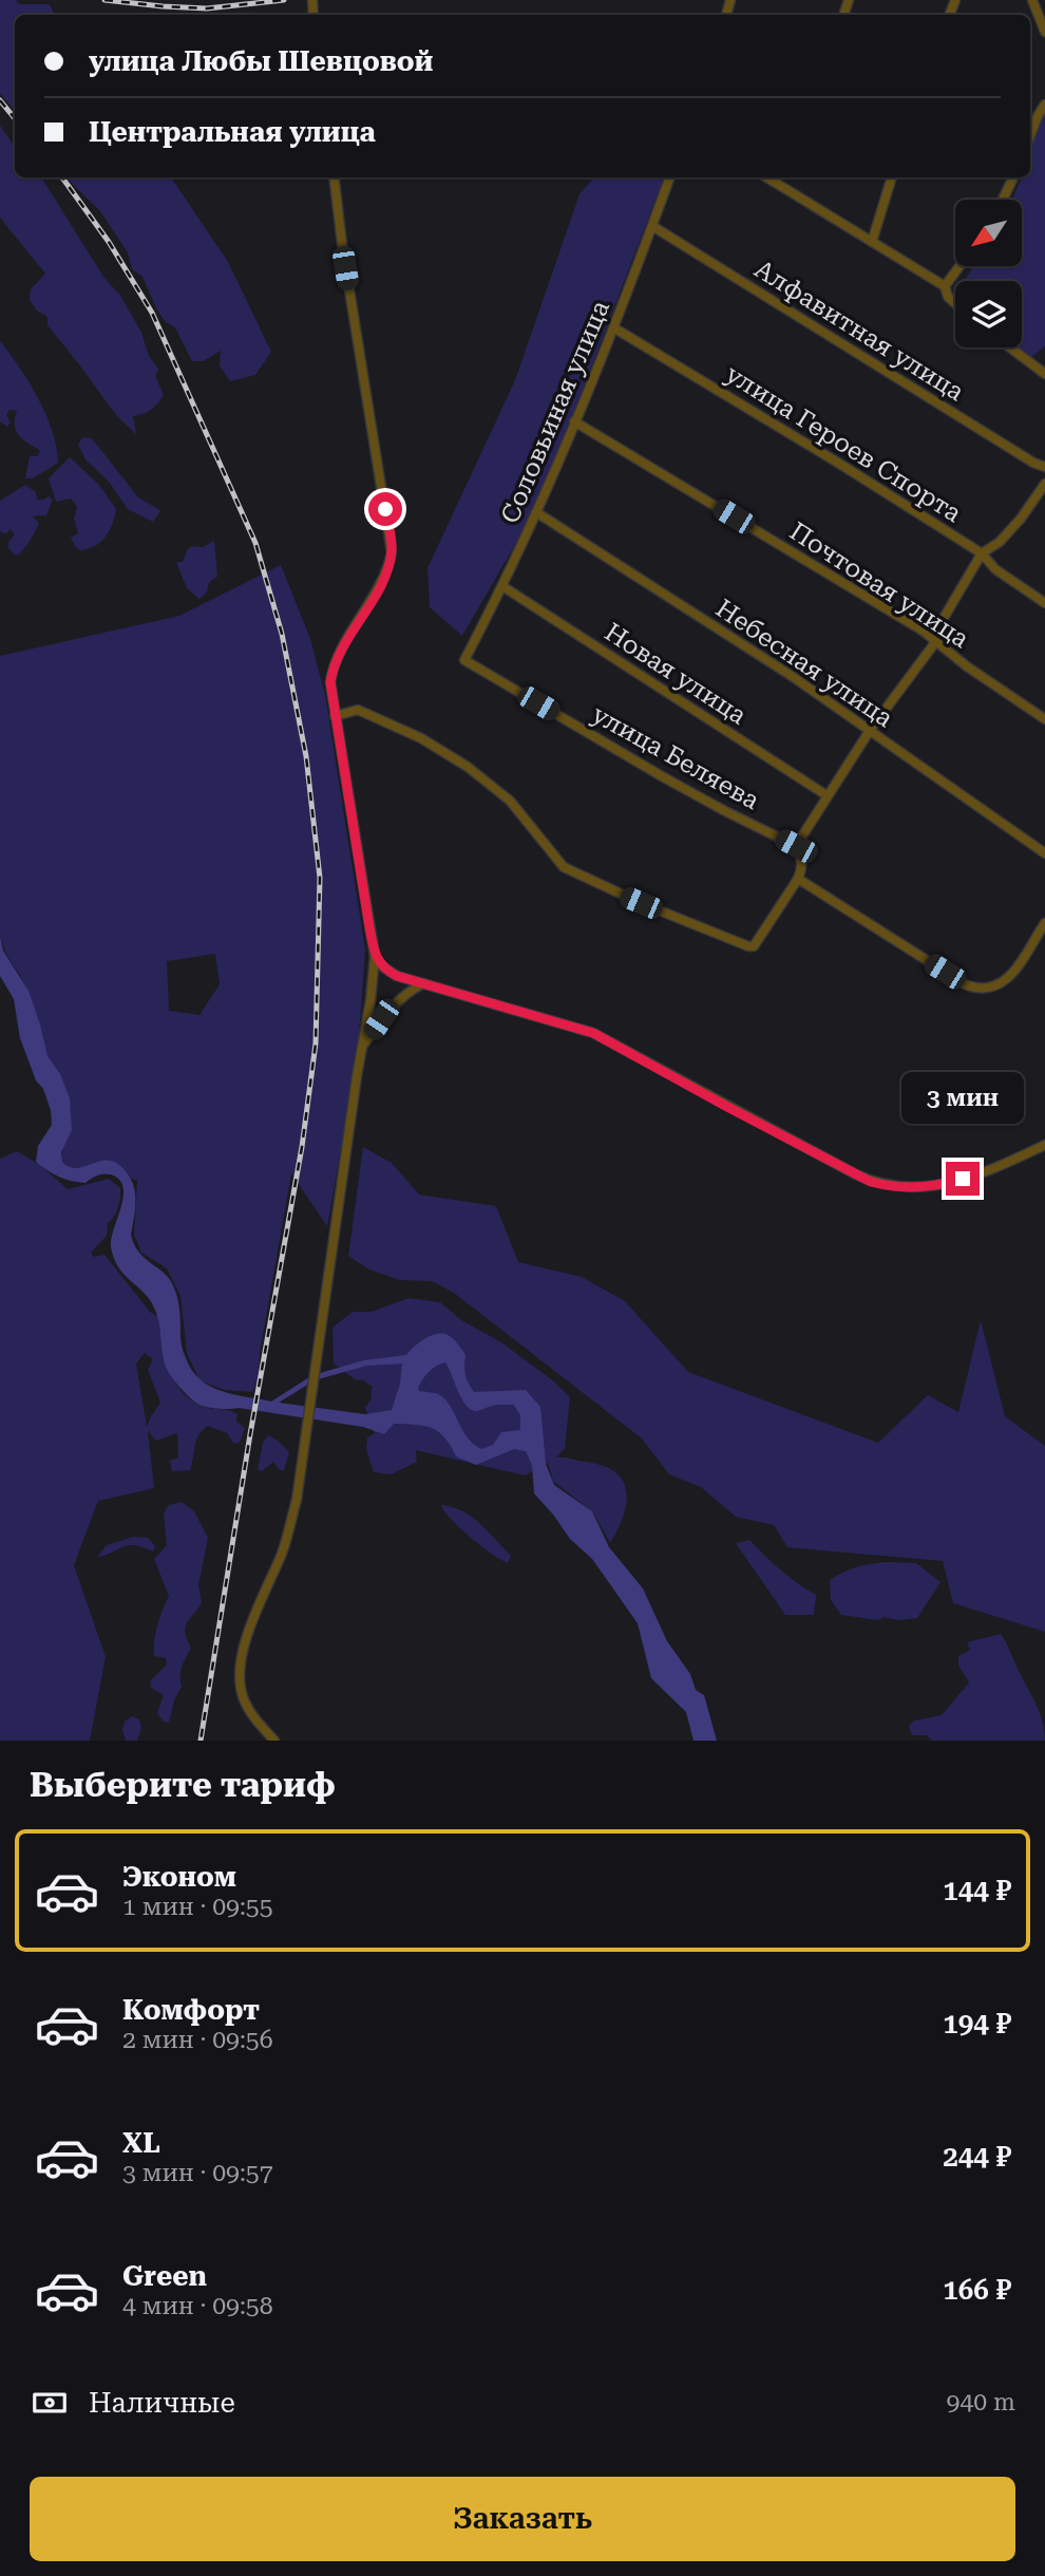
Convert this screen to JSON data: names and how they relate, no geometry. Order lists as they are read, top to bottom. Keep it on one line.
{"streets":{"street":["Алфавитная улица","Соловьиная улица","улица Героев Спорта","Почтовая улица","Небесная улица","Новая улица","улица Беляева"]},"crossings":[["Алфавитная улица","Соловьиная улица"],["Соловьиная улица","улица Героев Спорта"],["Соловьиная улица","Почтовая улица"],["Соловьиная улица","Небесная улица"],["Соловьиная улица","Новая улица"],["Соловьиная улица","улица Беляева"]],"north":"bottom left","page":{"banner":["улица Любы Шевцовой","Центральная улица"],"bubble":"3 мин","heading":"Выберите тариф","list":[{"name":"Эконом","note":"1 мин · 09:55","value":"144 ₽"},{"name":"Комфорт","note":"2 мин · 09:56","value":"194 ₽"},{"name":"XL","note":"3 мин · 09:57","value":"244 ₽"},{"name":"Green","note":"4 мин · 09:58","value":"166 ₽"}],"pay":["Наличные","940 m"],"buttons":"Заказать"}}
